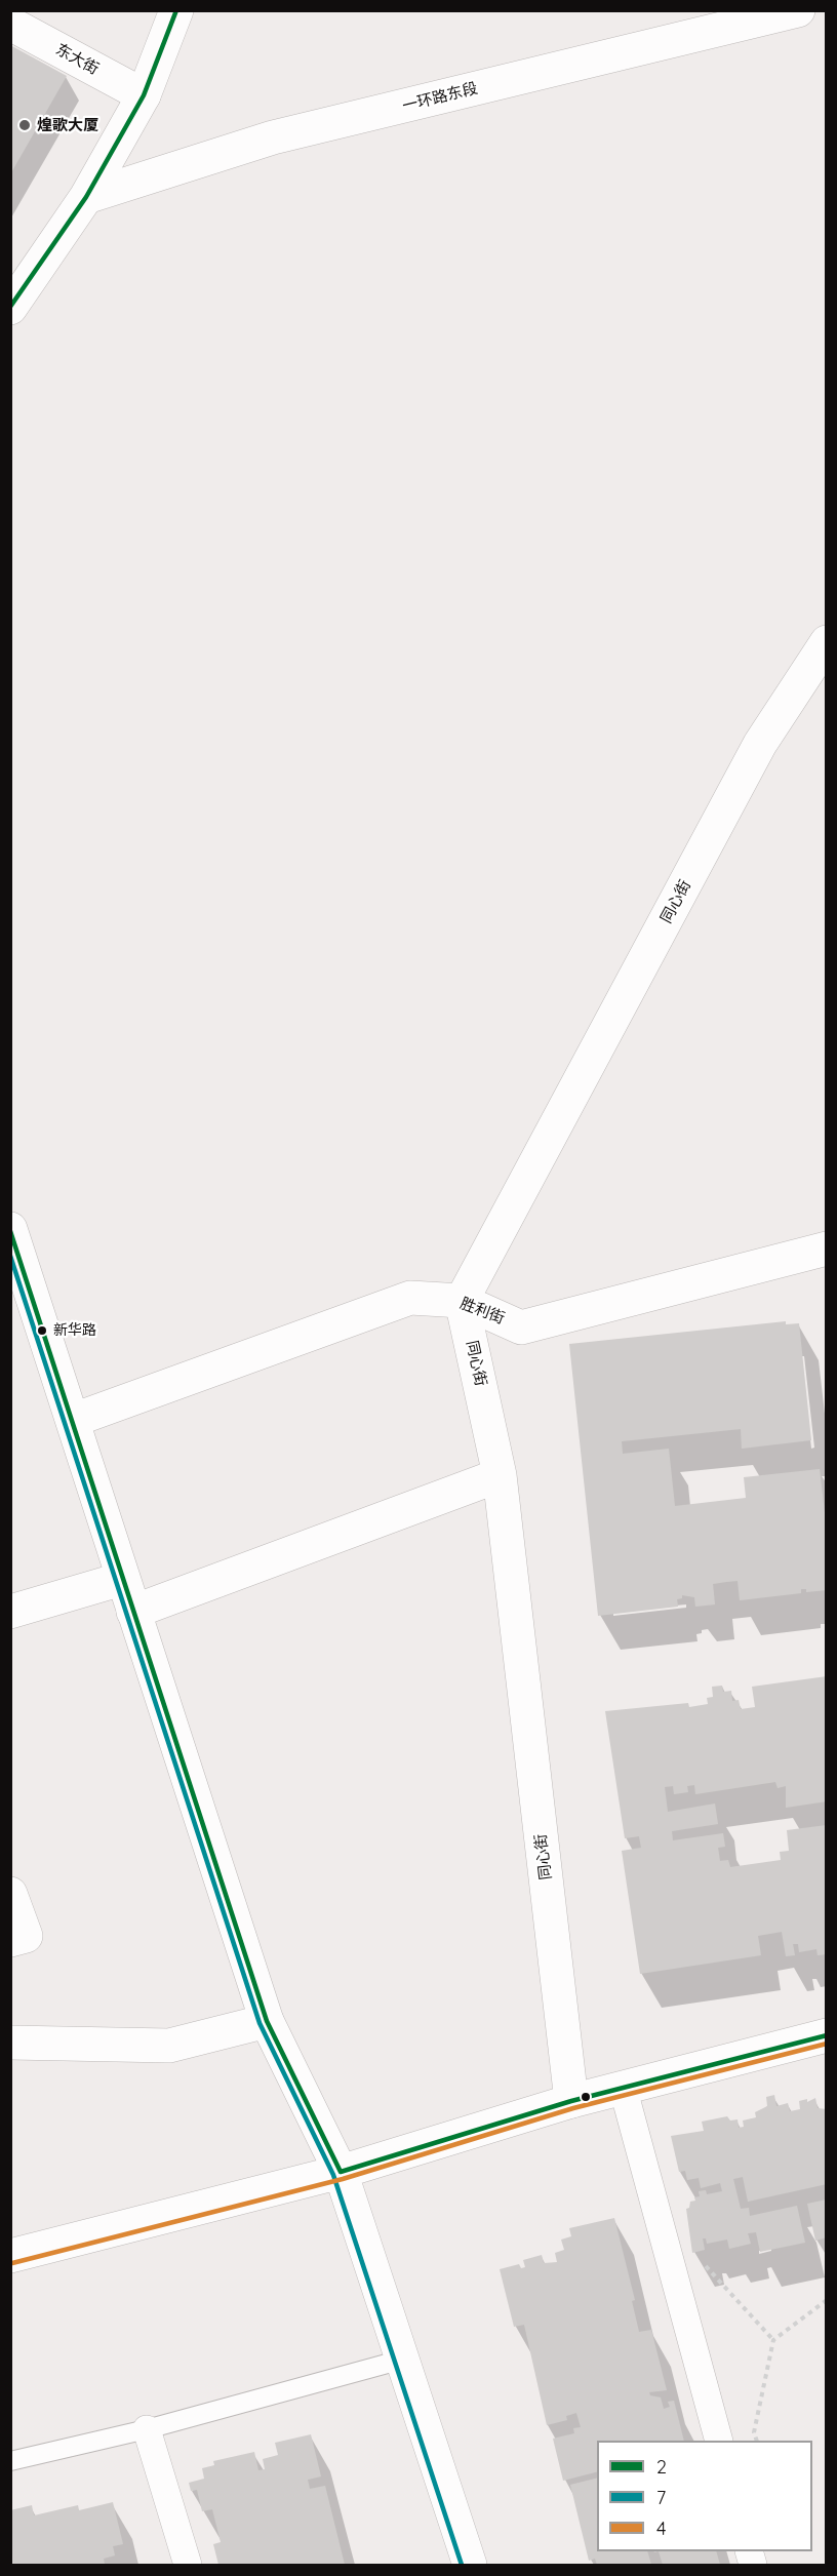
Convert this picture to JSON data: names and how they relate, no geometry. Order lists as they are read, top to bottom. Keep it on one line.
{"streets":{"street":["东大街","一环路东段","同心街","胜利街"]},"crossings":[["同心街","胜利街"]],"places":["煌歌大厦","新华路"],"lines":["transit line 2","transit line 7","transit line 4"],"legend":["2","7","4"]}
